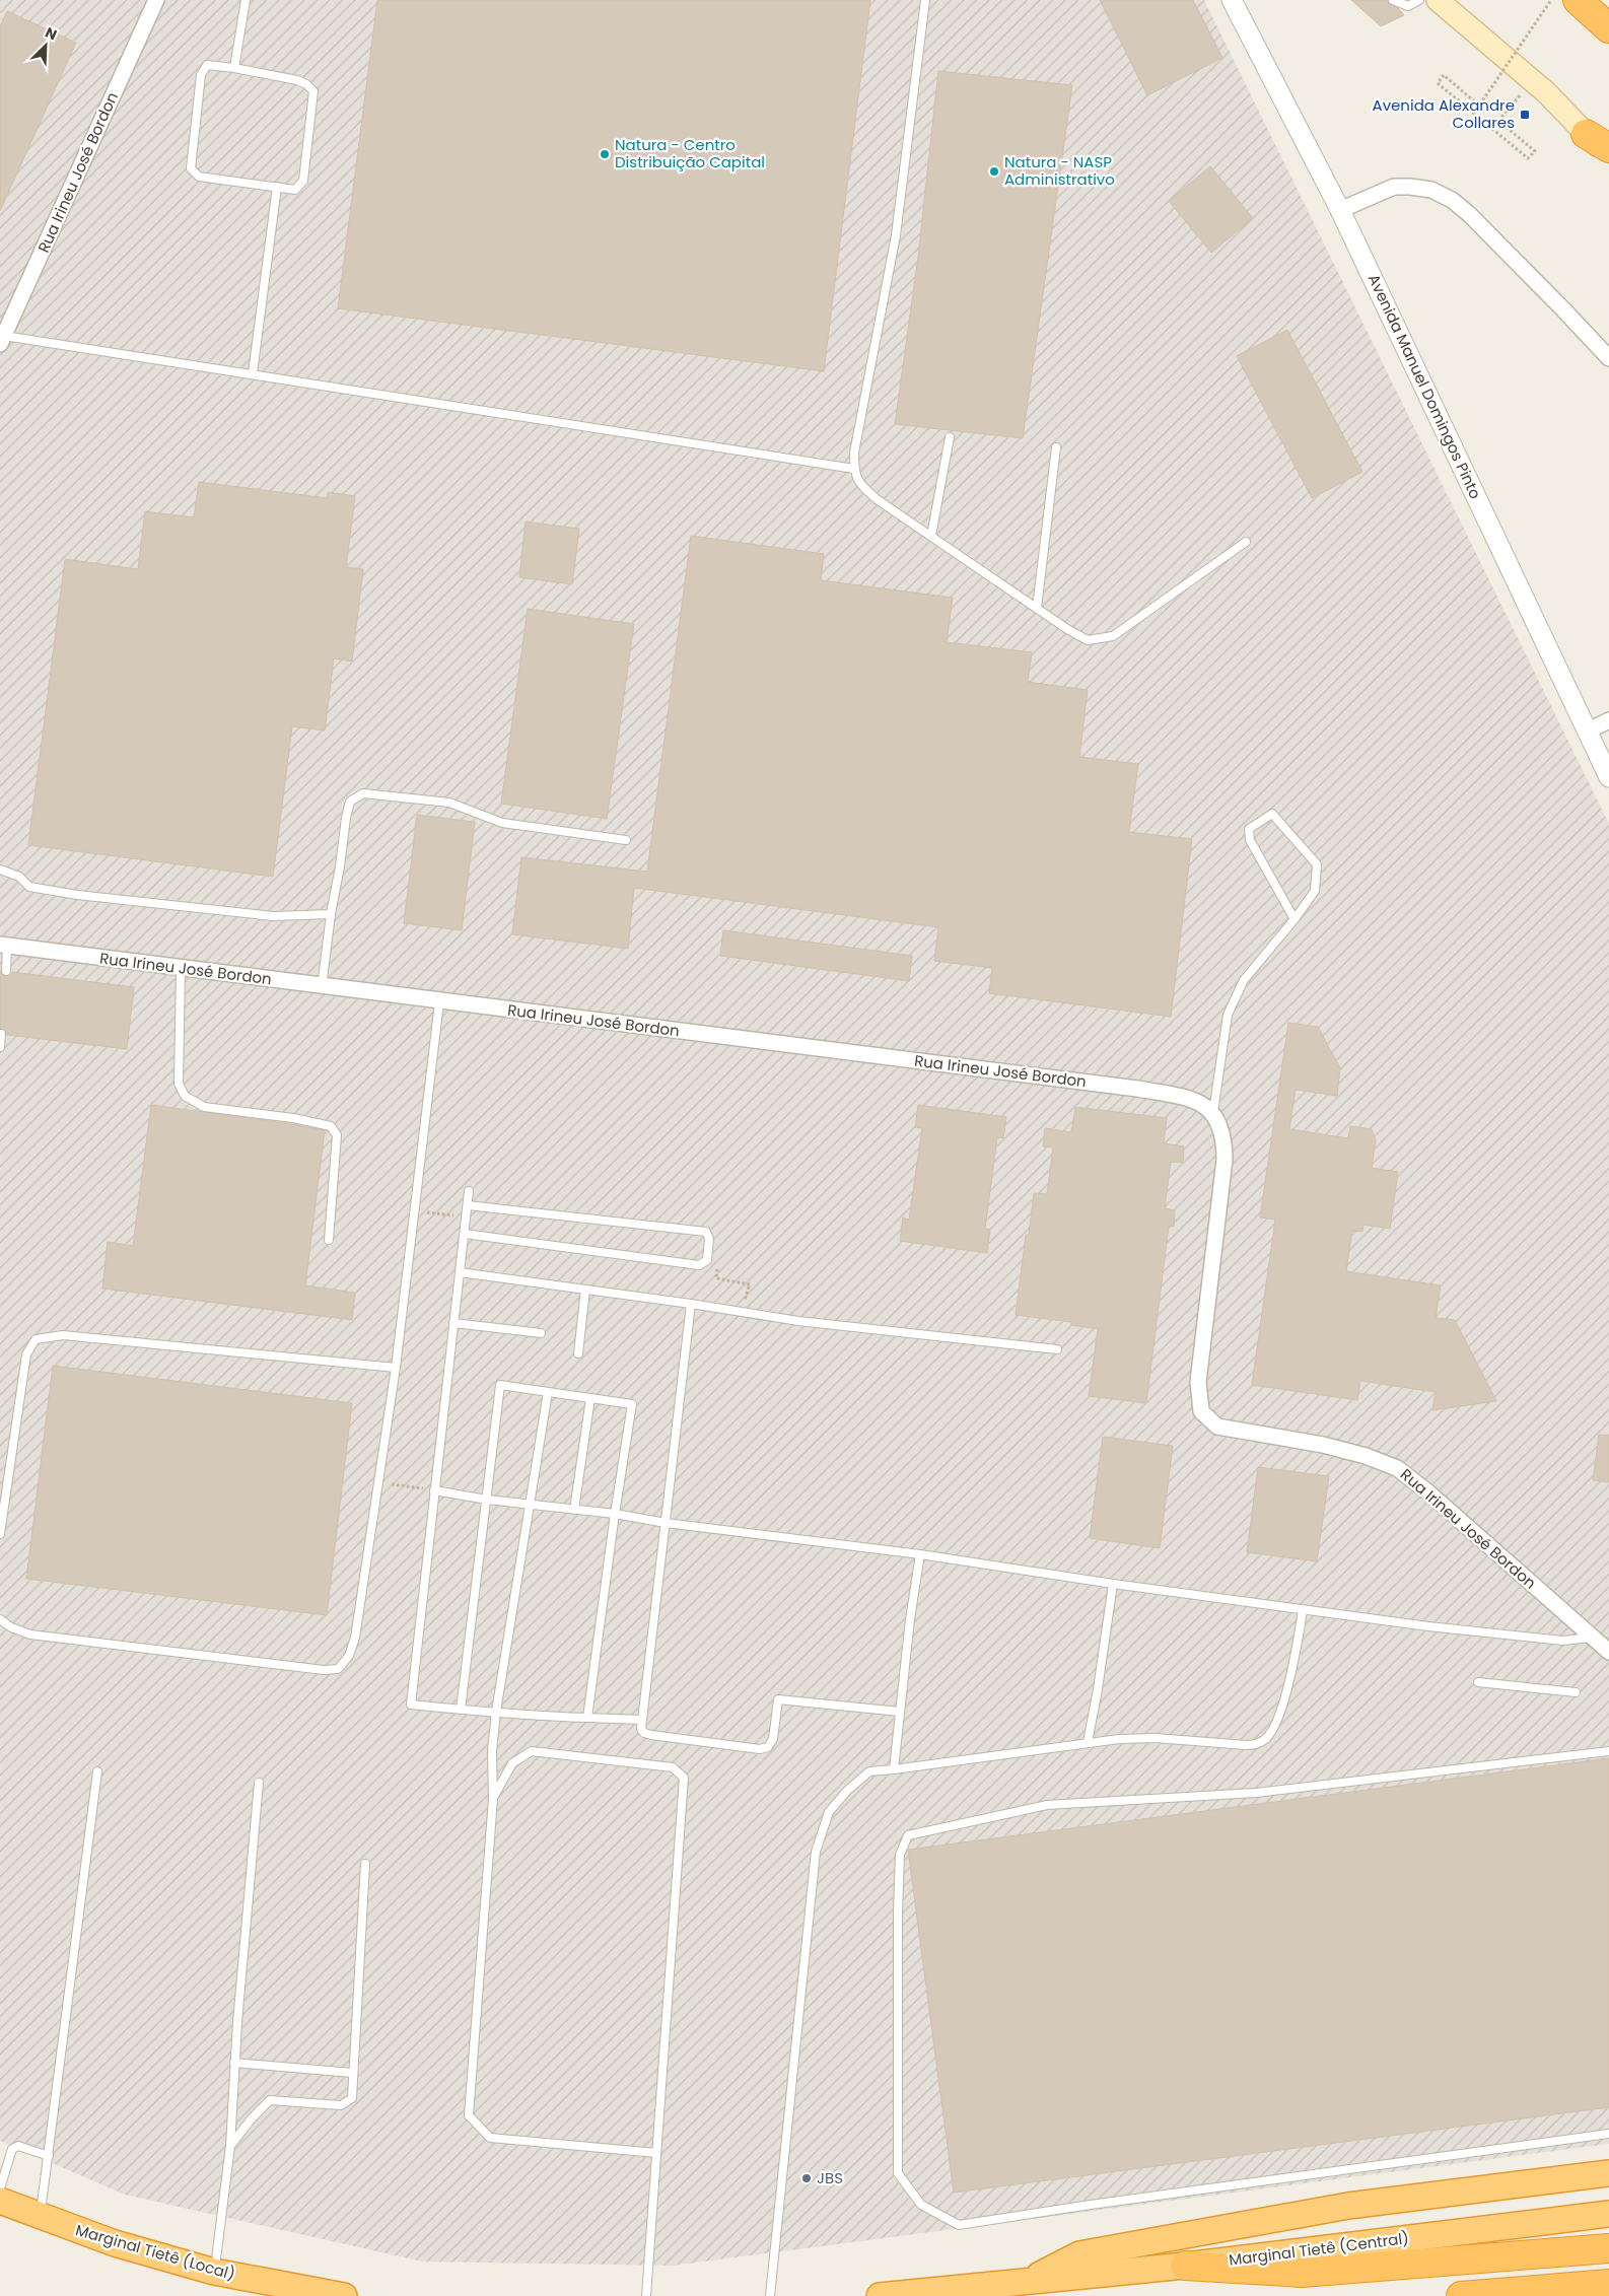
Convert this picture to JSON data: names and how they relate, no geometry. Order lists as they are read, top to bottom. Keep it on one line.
{"streets":{"highway":["Marginal Tietê (Central)","Marginal Tietê (Local)"],"street":["Rua Irineu José Bordon","Avenida Manuel Domingos Pinto"]},"places":{"transit":["Avenida Alexandre Collares"],"other":["Natura - Centro Distribuição Capital","Natura - NASP Administrativo","JBS"]},"north":"top right"}
